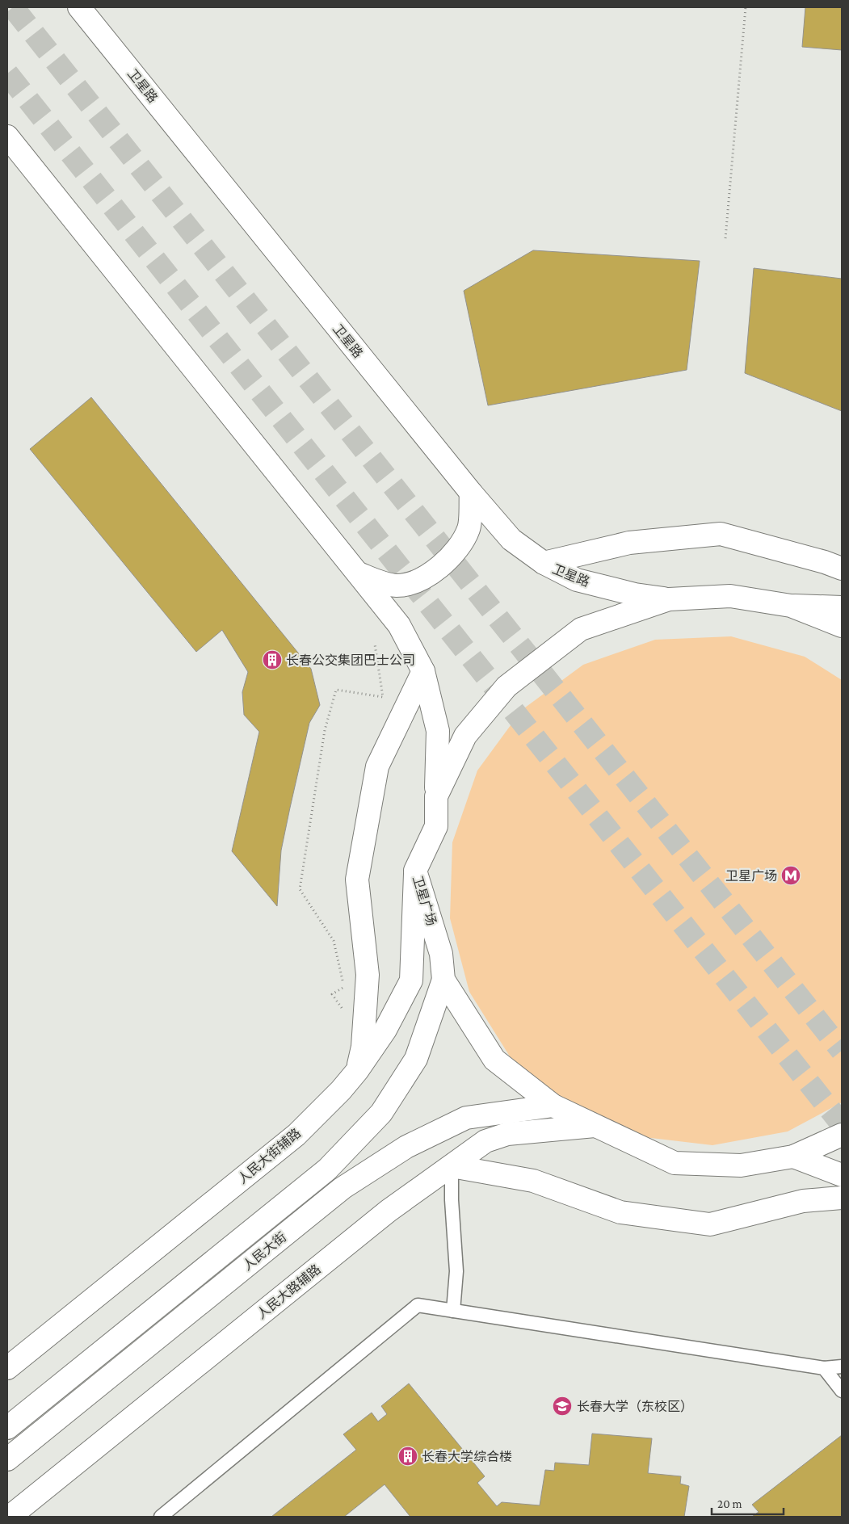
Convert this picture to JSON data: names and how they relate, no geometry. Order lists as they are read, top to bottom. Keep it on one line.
{"streets":{"main road":["卫星路","卫星广场","人民大街辅路","人民大街","人民大路辅路"]},"crossings":[["卫星路","卫星广场"],["卫星广场","人民大街辅路"],["卫星广场","人民大街"],["卫星广场","人民大路辅路"]],"places":{"building":["长春公交集团巴士公司","长春大学综合楼"],"metro station":["卫星广场"],"school or university":["长春大学（东校区）"]},"scale_bar":"20 m"}
